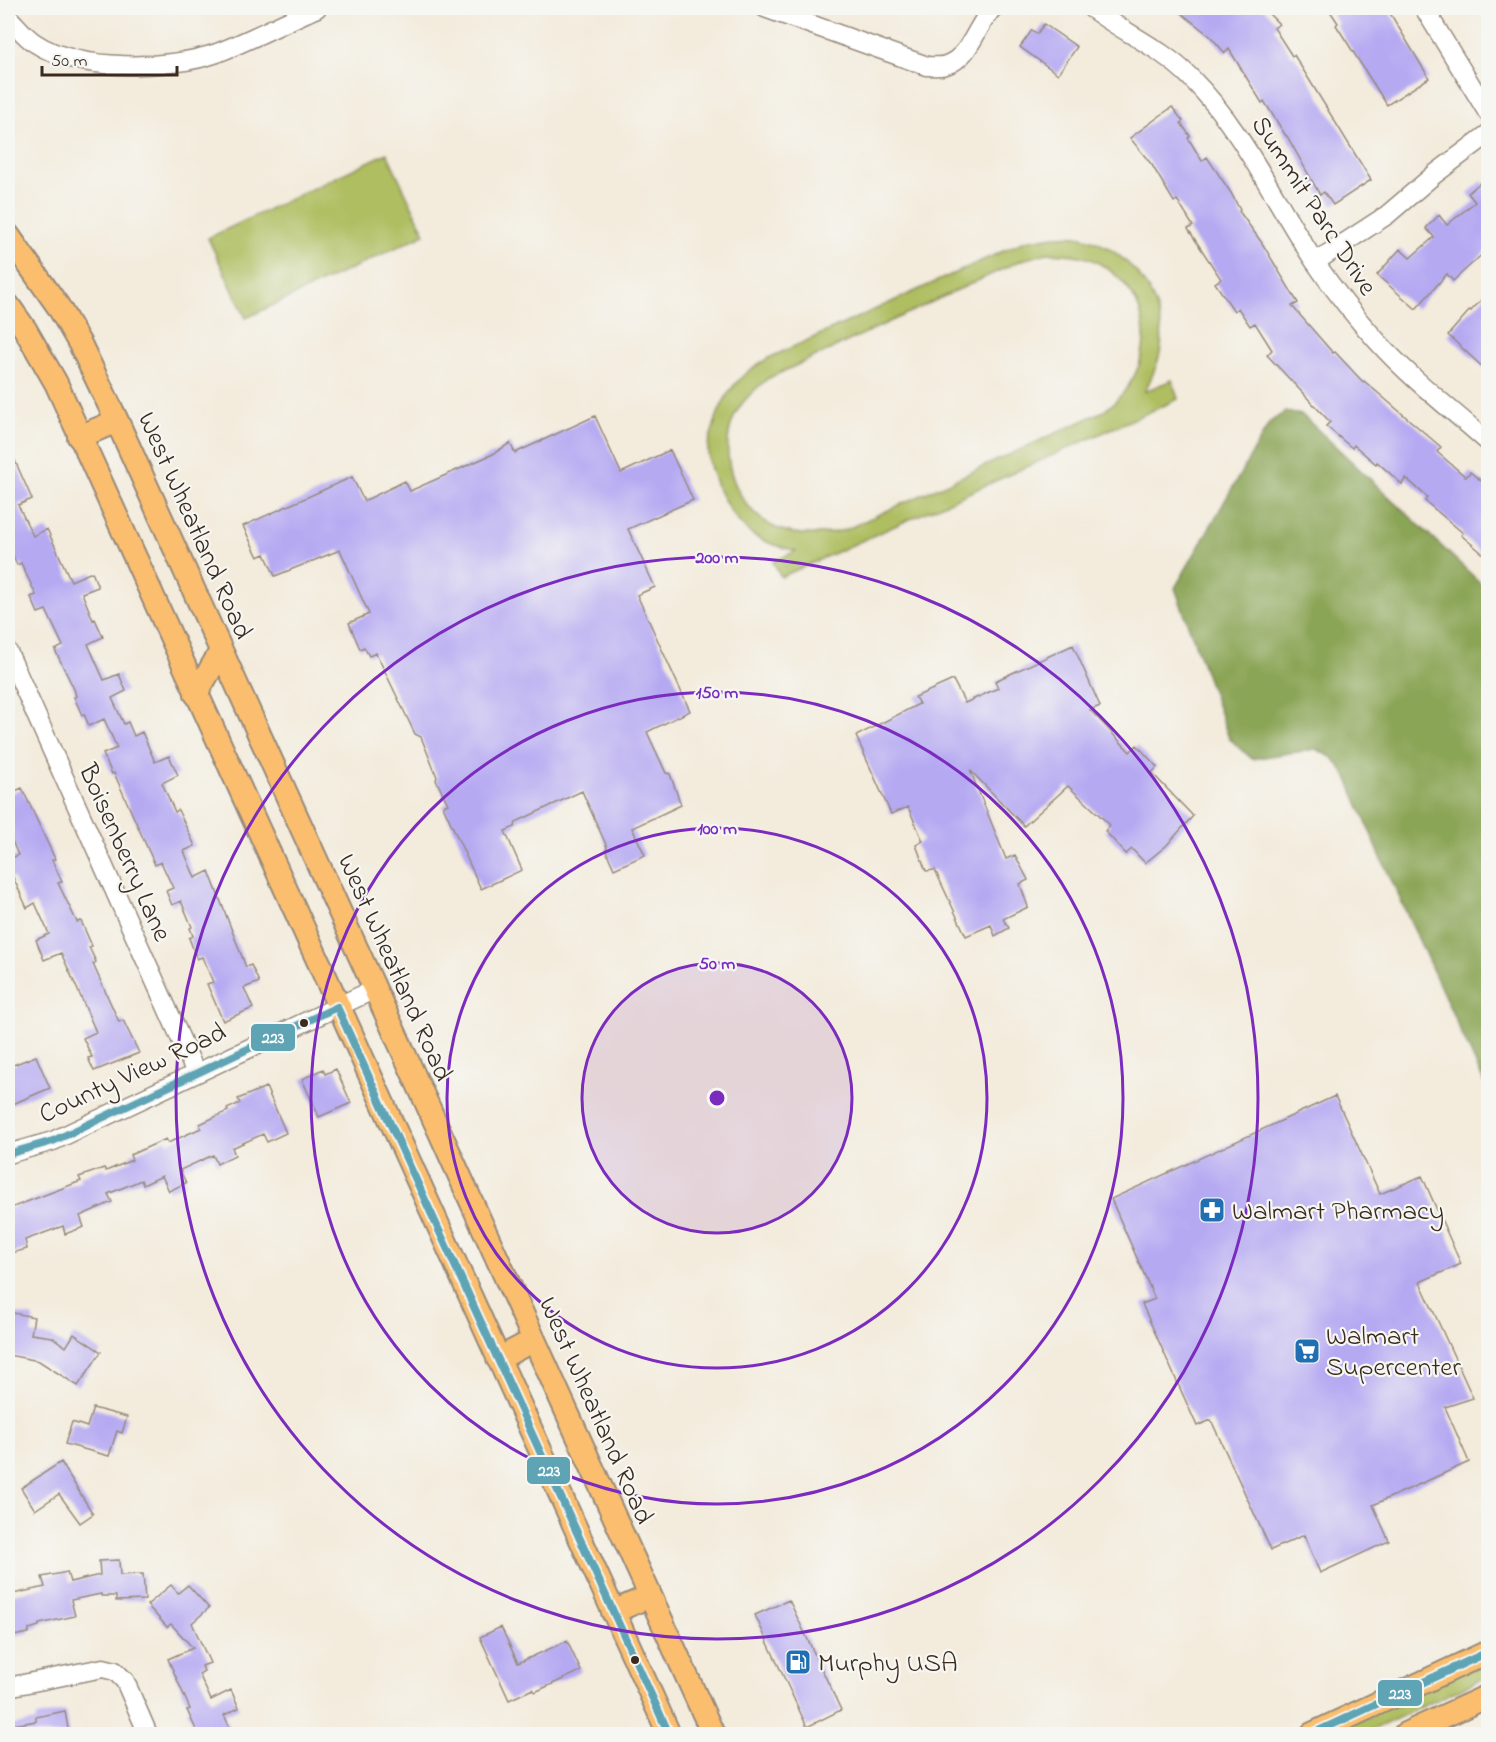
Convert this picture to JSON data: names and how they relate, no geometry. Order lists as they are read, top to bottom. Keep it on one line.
{"streets":{"main road":["West Wheatland Road"],"street":["Summit Parc Drive","Boisenberry Lane","County View Road"]},"crossings":[["West Wheatland Road","County View Road"],["Boisenberry Lane","County View Road"]],"places":{"pharmacy":["Walmart Pharmacy"],"supermarket":["Walmart Supercenter"],"fuel station":["Murphy USA"]},"lines":["transit line 223"],"scale_bar":"50 m","rings":["200 m","150 m","100 m","50 m"]}
